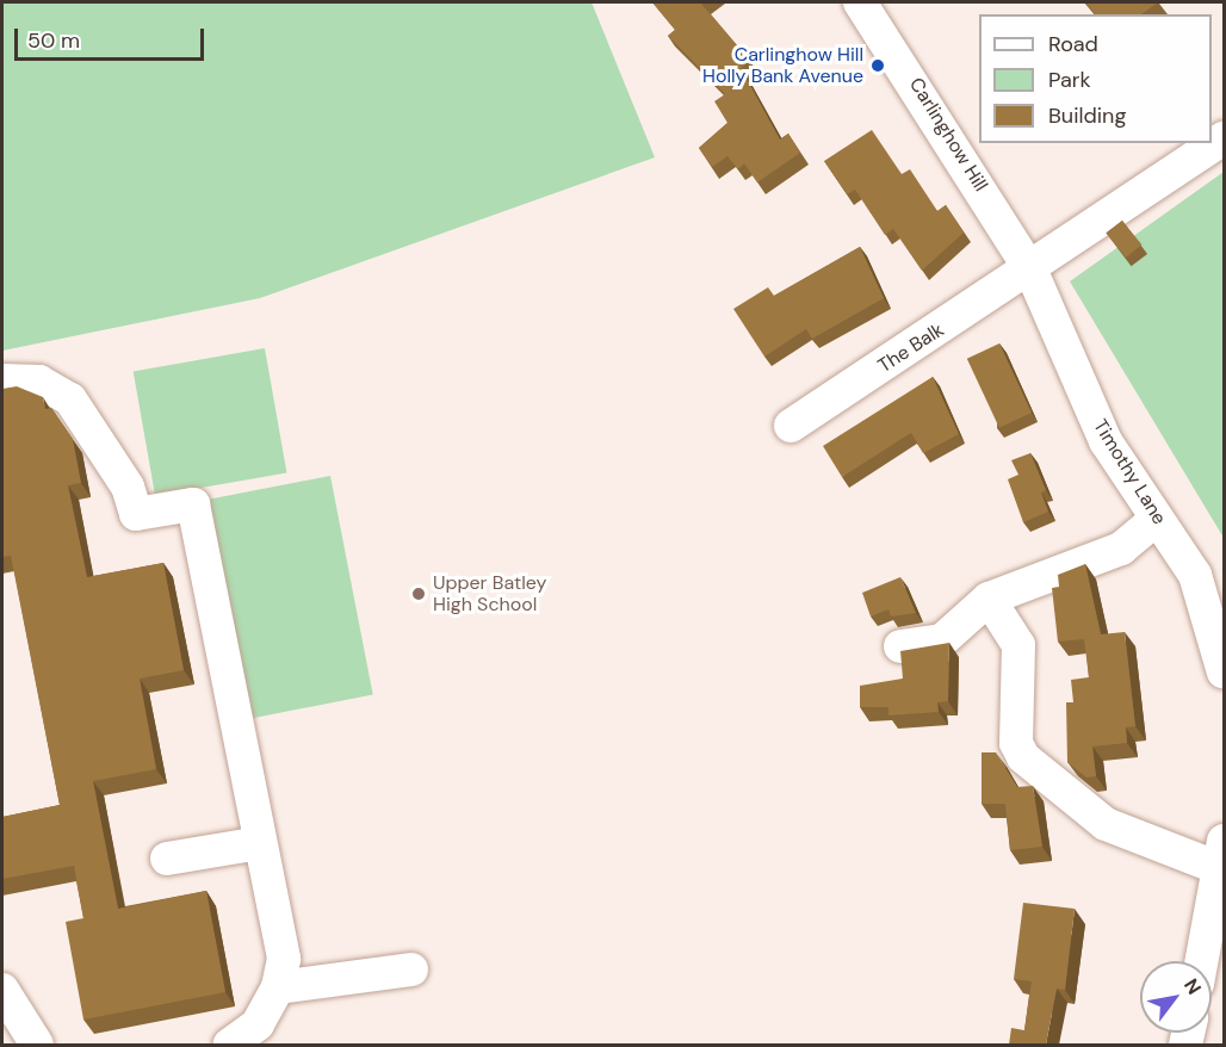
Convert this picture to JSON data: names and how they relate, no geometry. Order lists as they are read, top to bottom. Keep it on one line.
{"streets":{"street":["Carlinghow Hill","The Balk","Timothy Lane"]},"crossings":[["Carlinghow Hill","The Balk"],["Carlinghow Hill","Timothy Lane"],["The Balk","Timothy Lane"]],"places":["Carlinghow Hill Holly Bank Avenue","Upper Batley High School"],"legend":["Road","Park","Building"],"scale_bar":"50 m","north":"top right"}
